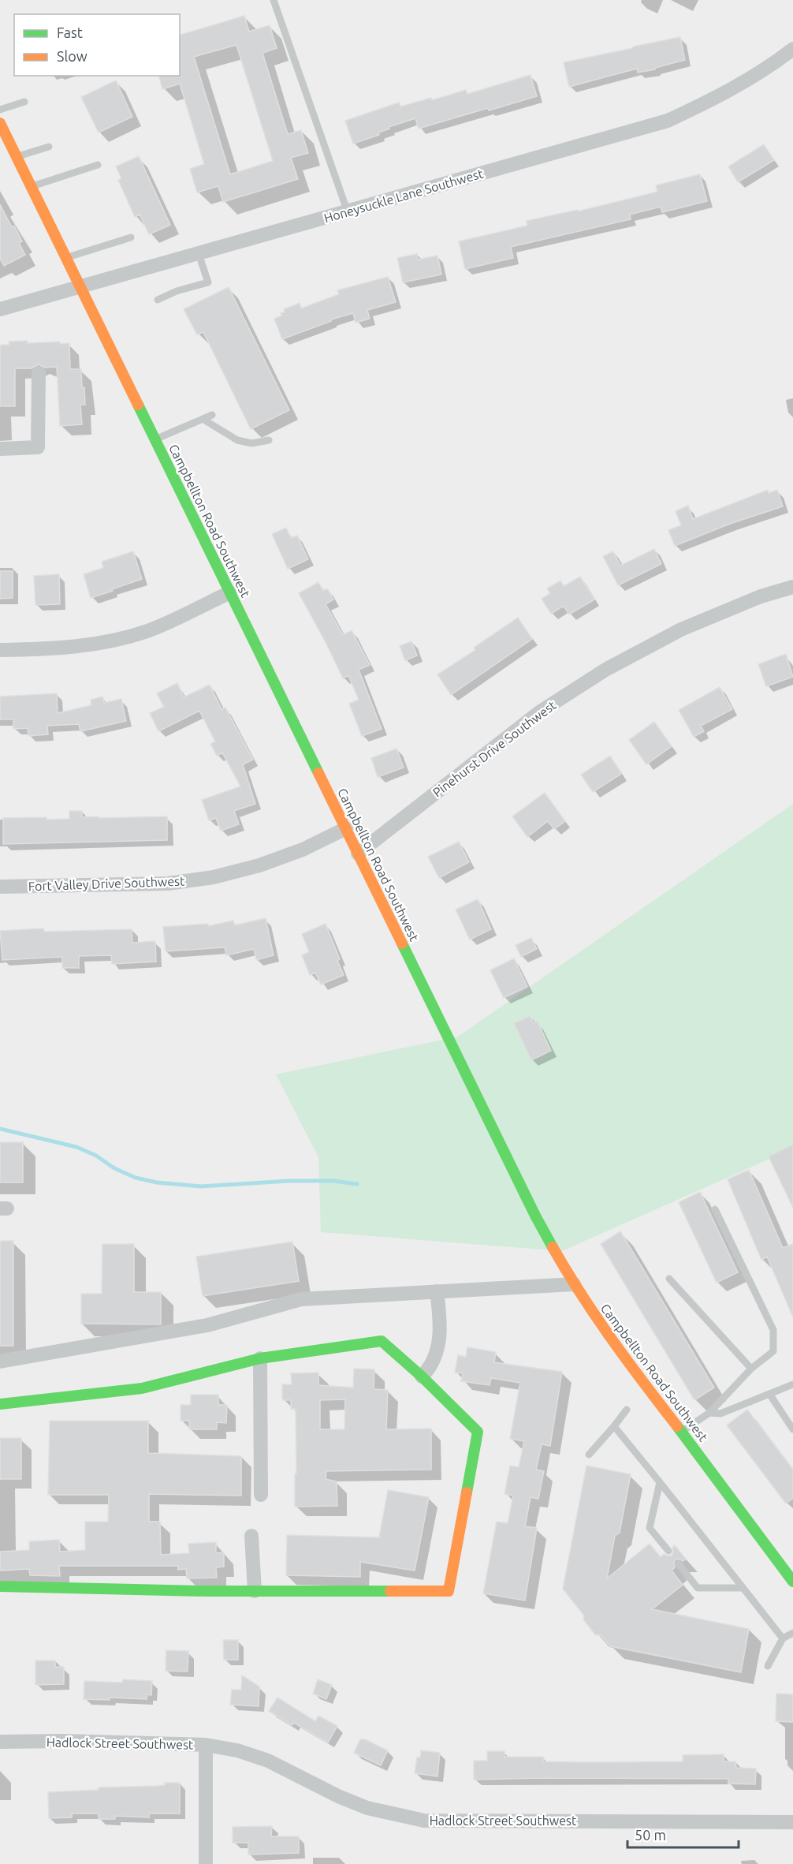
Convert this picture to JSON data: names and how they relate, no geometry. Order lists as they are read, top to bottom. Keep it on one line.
{"streets":{"main road":["Campbellton Road Southwest"],"street":["Honeysuckle Lane Southwest","Pinehurst Drive Southwest","Fort Valley Drive Southwest","Hadlock Street Southwest"]},"crossings":[["Honeysuckle Lane Southwest","Campbellton Road Southwest"],["Campbellton Road Southwest","Pinehurst Drive Southwest"],["Campbellton Road Southwest","Fort Valley Drive Southwest"]],"legend":["Fast","Slow"],"scale_bar":"50 m"}
